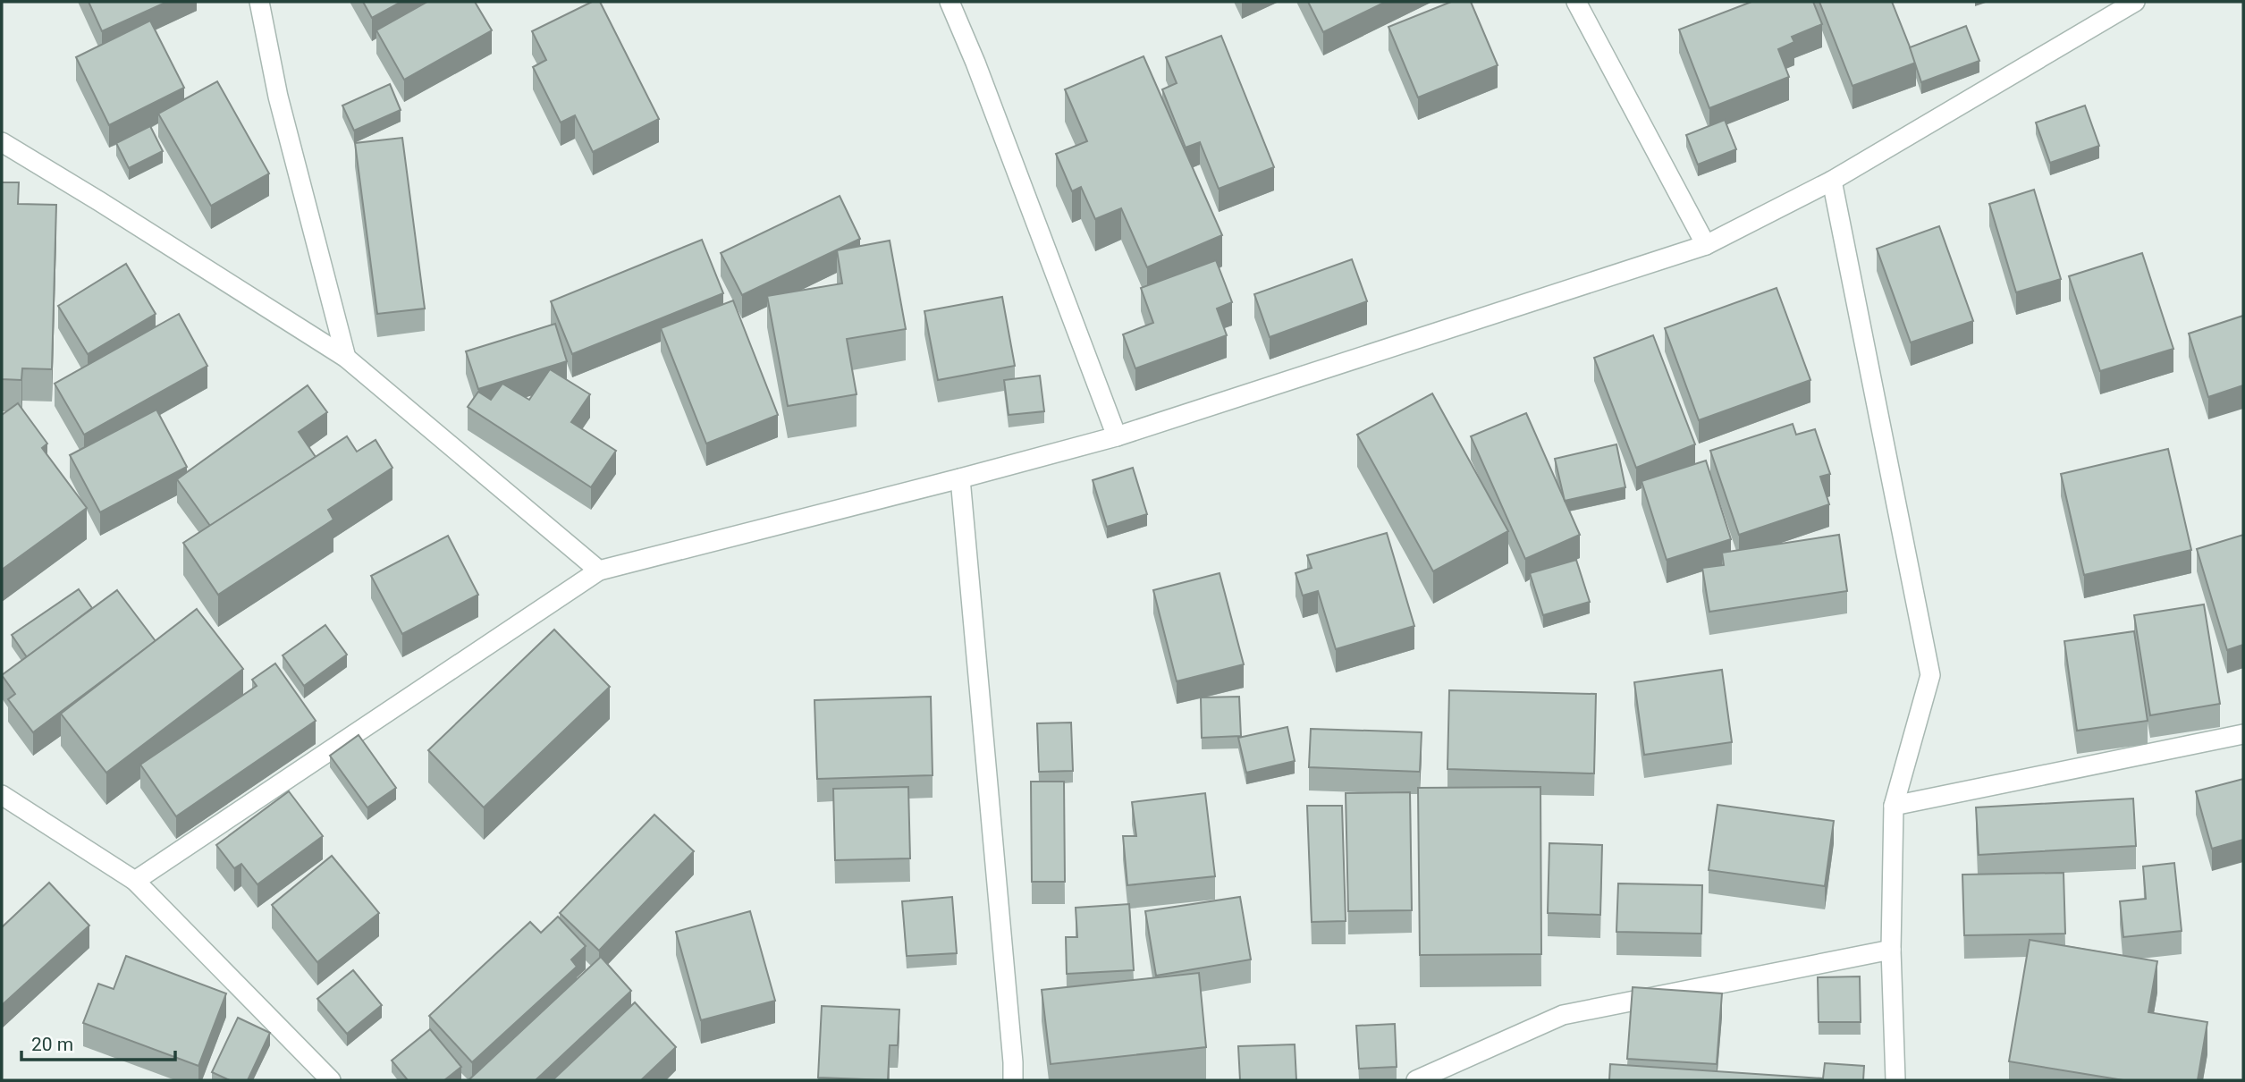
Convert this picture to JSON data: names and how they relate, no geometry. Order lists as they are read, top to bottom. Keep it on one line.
{"scale_bar":"20 m"}
